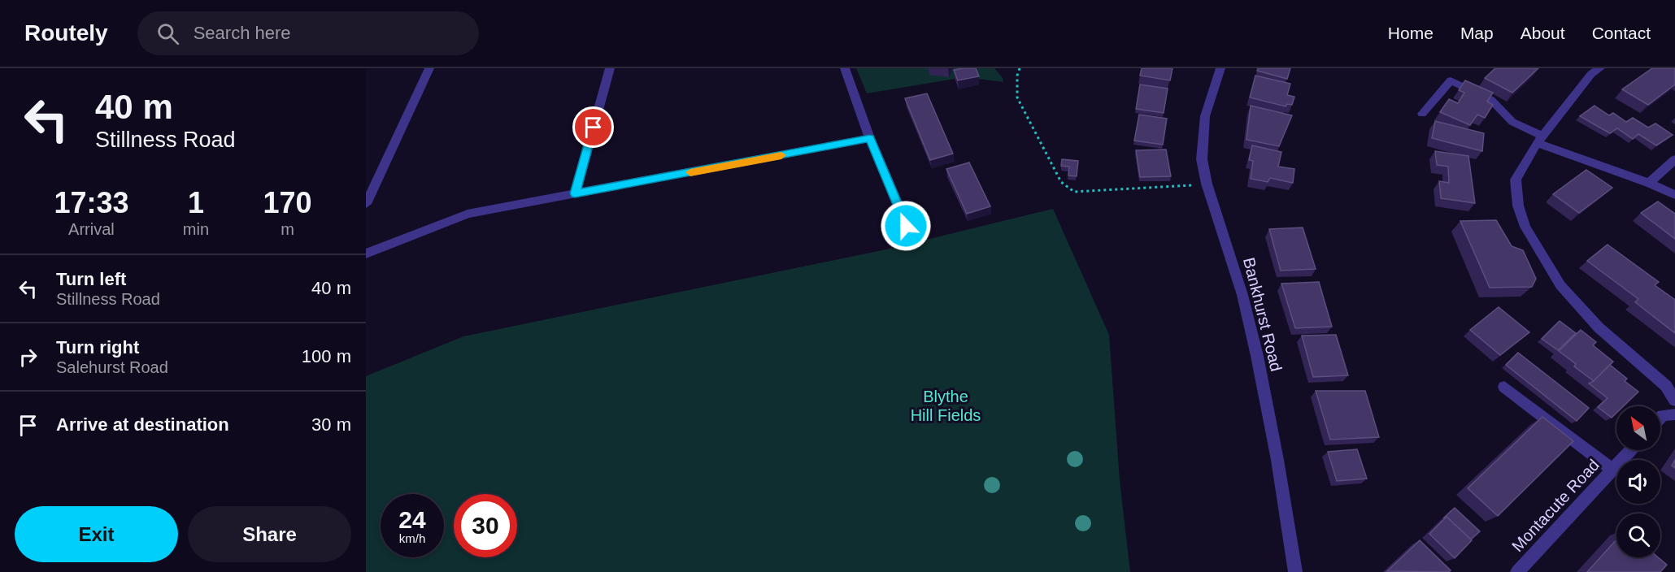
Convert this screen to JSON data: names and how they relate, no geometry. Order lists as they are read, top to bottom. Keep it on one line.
{"streets":{"street":["Bankhurst Road","Montacute Road"]},"parks":["Blythe Hill Fields"],"north":"top left","page":{"header":"Routely","search":"Search here","nav":["Home","Map","About","Contact"],"turn":["40 m","Stillness Road"],"eta":["17:33","Arrival","1","min","170","m"],"list":[{"name":"Turn left","note":"Stillness Road","value":"40 m"},{"name":"Turn right","note":"Salehurst Road","value":"100 m"},{"name":"Arrive at destination","value":"30 m"}],"speed":"24 km/h","limit":"30","buttons":["Exit","Share"]}}
